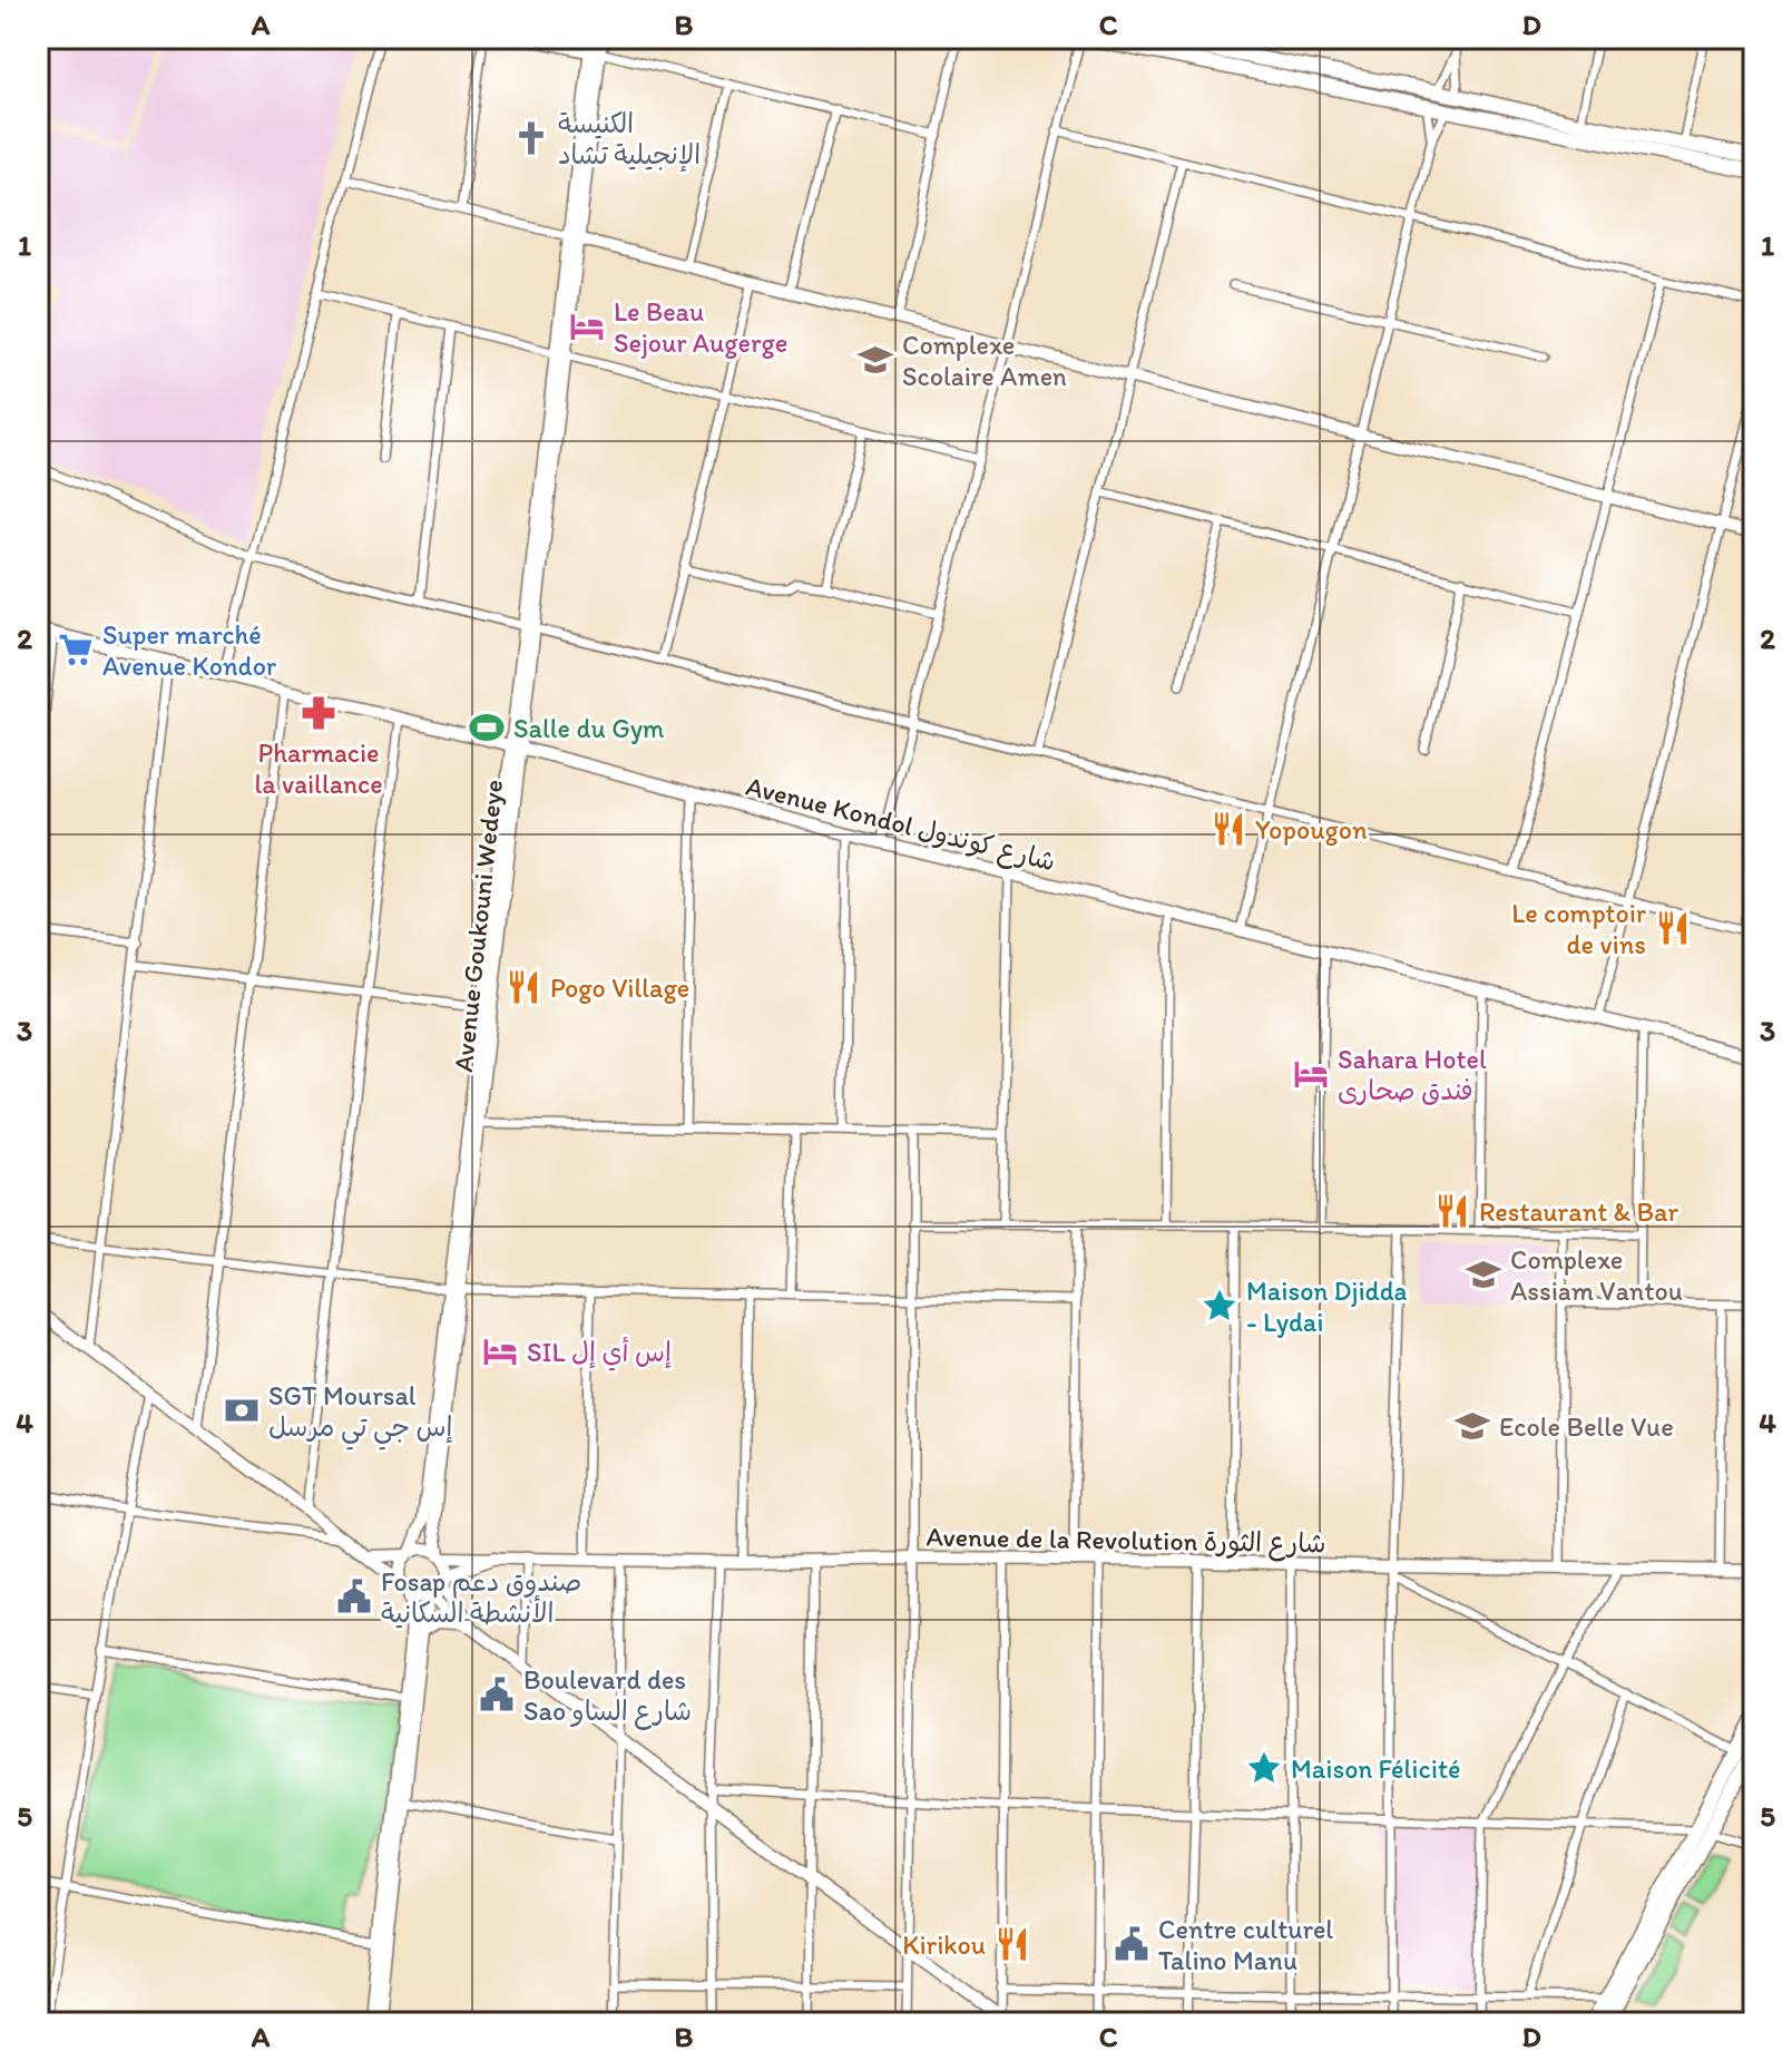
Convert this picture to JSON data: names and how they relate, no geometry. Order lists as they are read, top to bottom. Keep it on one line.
{"streets":{"street":["Avenue Kondol شارع كوندول","Avenue Goukouni Wedeye","Avenue de la Revolution شارع الثورة"]},"crossings":[["Avenue Kondol شارع كوندول","Avenue Goukouni Wedeye"],["Avenue Goukouni Wedeye","Avenue de la Revolution شارع الثورة"]],"places":{"church":["الكنيسة الإنجيلية تشاد"],"hotel":["Le Beau Sejour Augerge","Sahara Hotel فندق صحارى","SIL إس أي إل"],"school or university":["Complexe Scolaire Amen","Complexe Assiam Vantou","Ecole Belle Vue"],"supermarket":["Super marché Avenue Kondor"],"pharmacy":["Pharmacie la vaillance"],"sports":["Salle du Gym"],"restaurant":["Yopougon","Le comptoir de vins","Pogo Village","Restaurant & Bar","Kirikou"],"place":["Maison Djidda - Lydai","Maison Félicité"],"bank":["SGT Moursal إس جي تي مرسل"],"public building":["Fosap صندوق دعم الأنشطة السكانية","Boulevard des Sao شارع الساو","Centre culturel Talino Manu"]},"grid":{"columns":["A","B","C","D"],"rows":["1","2","3","4","5"]}}
